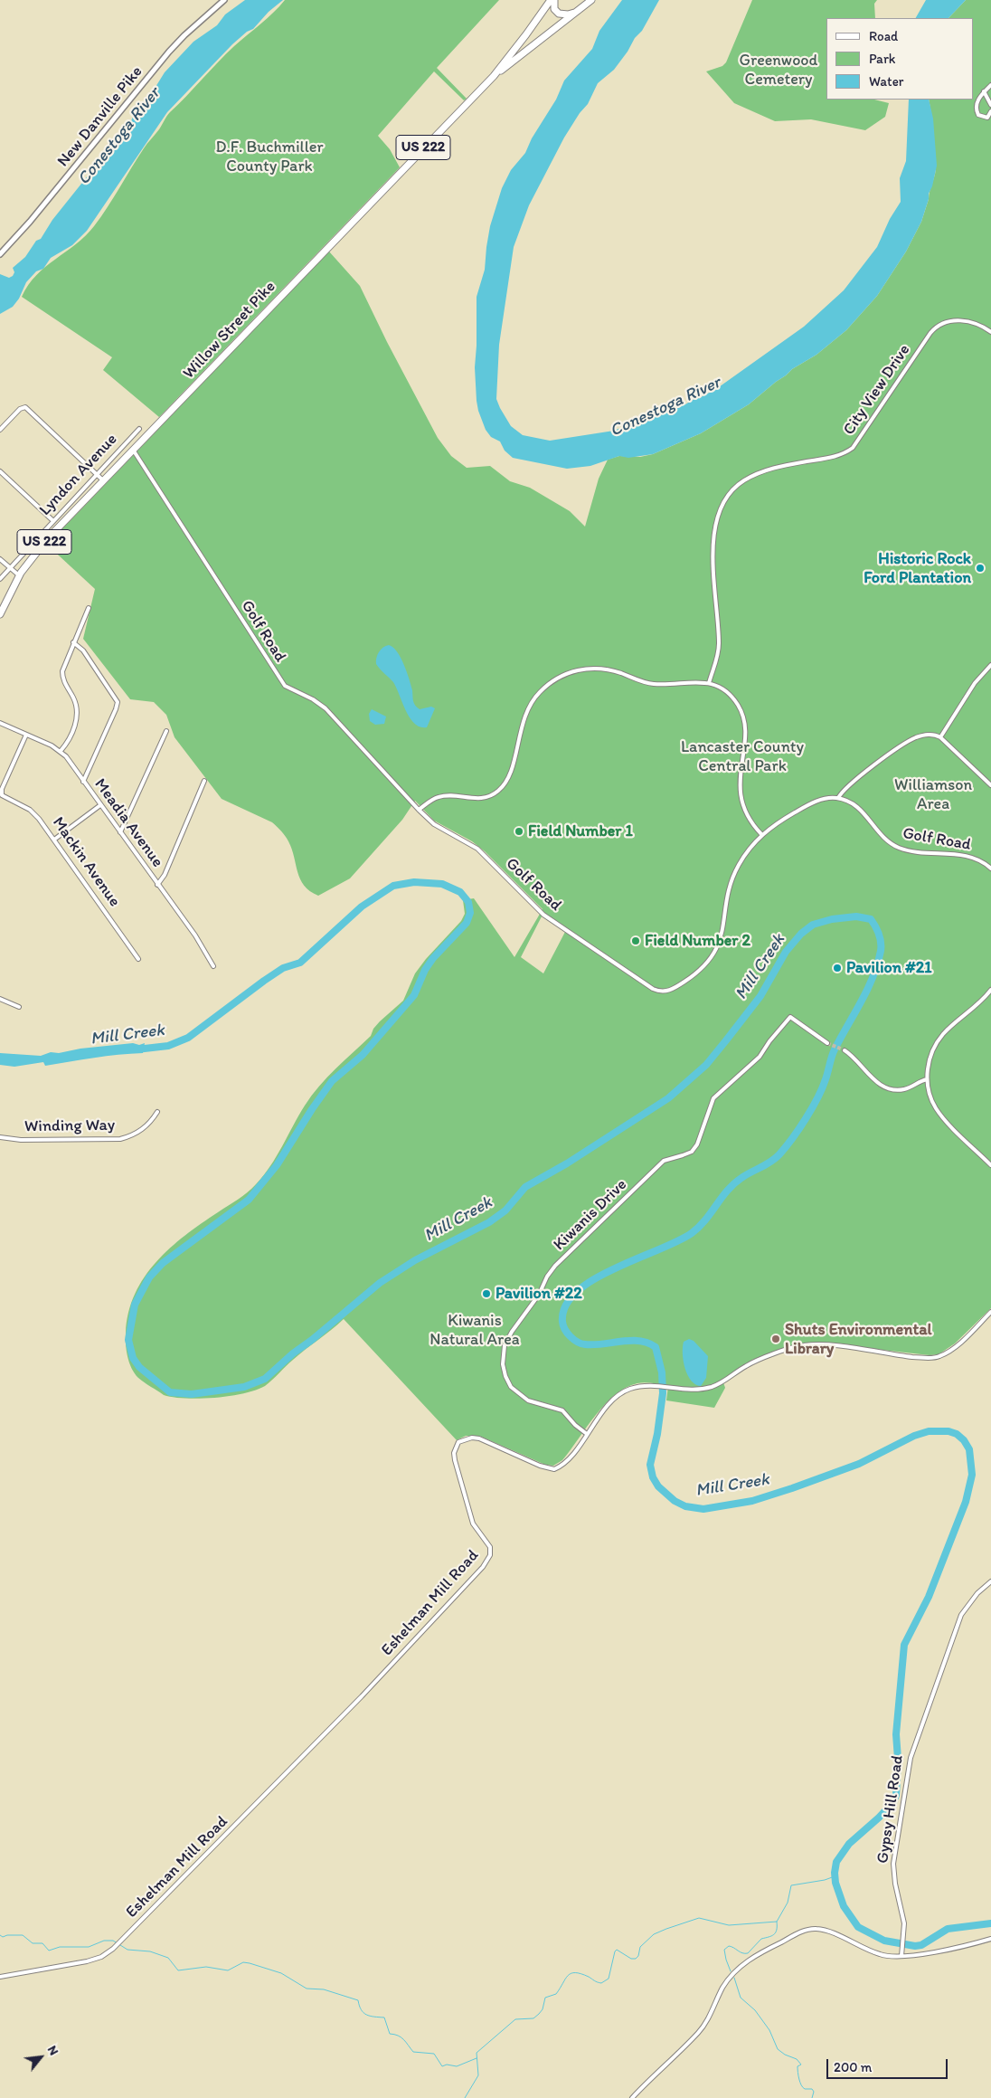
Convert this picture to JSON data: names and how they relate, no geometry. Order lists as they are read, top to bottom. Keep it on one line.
{"streets":{"highway":["US 222","Willow Street Pike"],"main road":["New Danville Pike"],"street":["City View Drive","Lyndon Avenue","Golf Road","Meadia Avenue","Mackin Avenue","Winding Way","Kiwanis Drive","Eshelman Mill Road","Gypsy Hill Road"]},"crossings":[["Willow Street Pike","Golf Road"],["Kiwanis Drive","Eshelman Mill Road"]],"water":["Conestoga River","Mill Creek"],"parks":["Greenwood Cemetery","D.F. Buchmiller County Park","Lancaster County Central Park","Williamson Area","Kiwanis Natural Area"],"places":["Historic Rock Ford Plantation","Field Number 1","Field Number 2","Pavilion #21","Pavilion #22","Shuts Environmental Library"],"legend":["Road","Park","Water"],"scale_bar":"200 m","north":"top right"}
